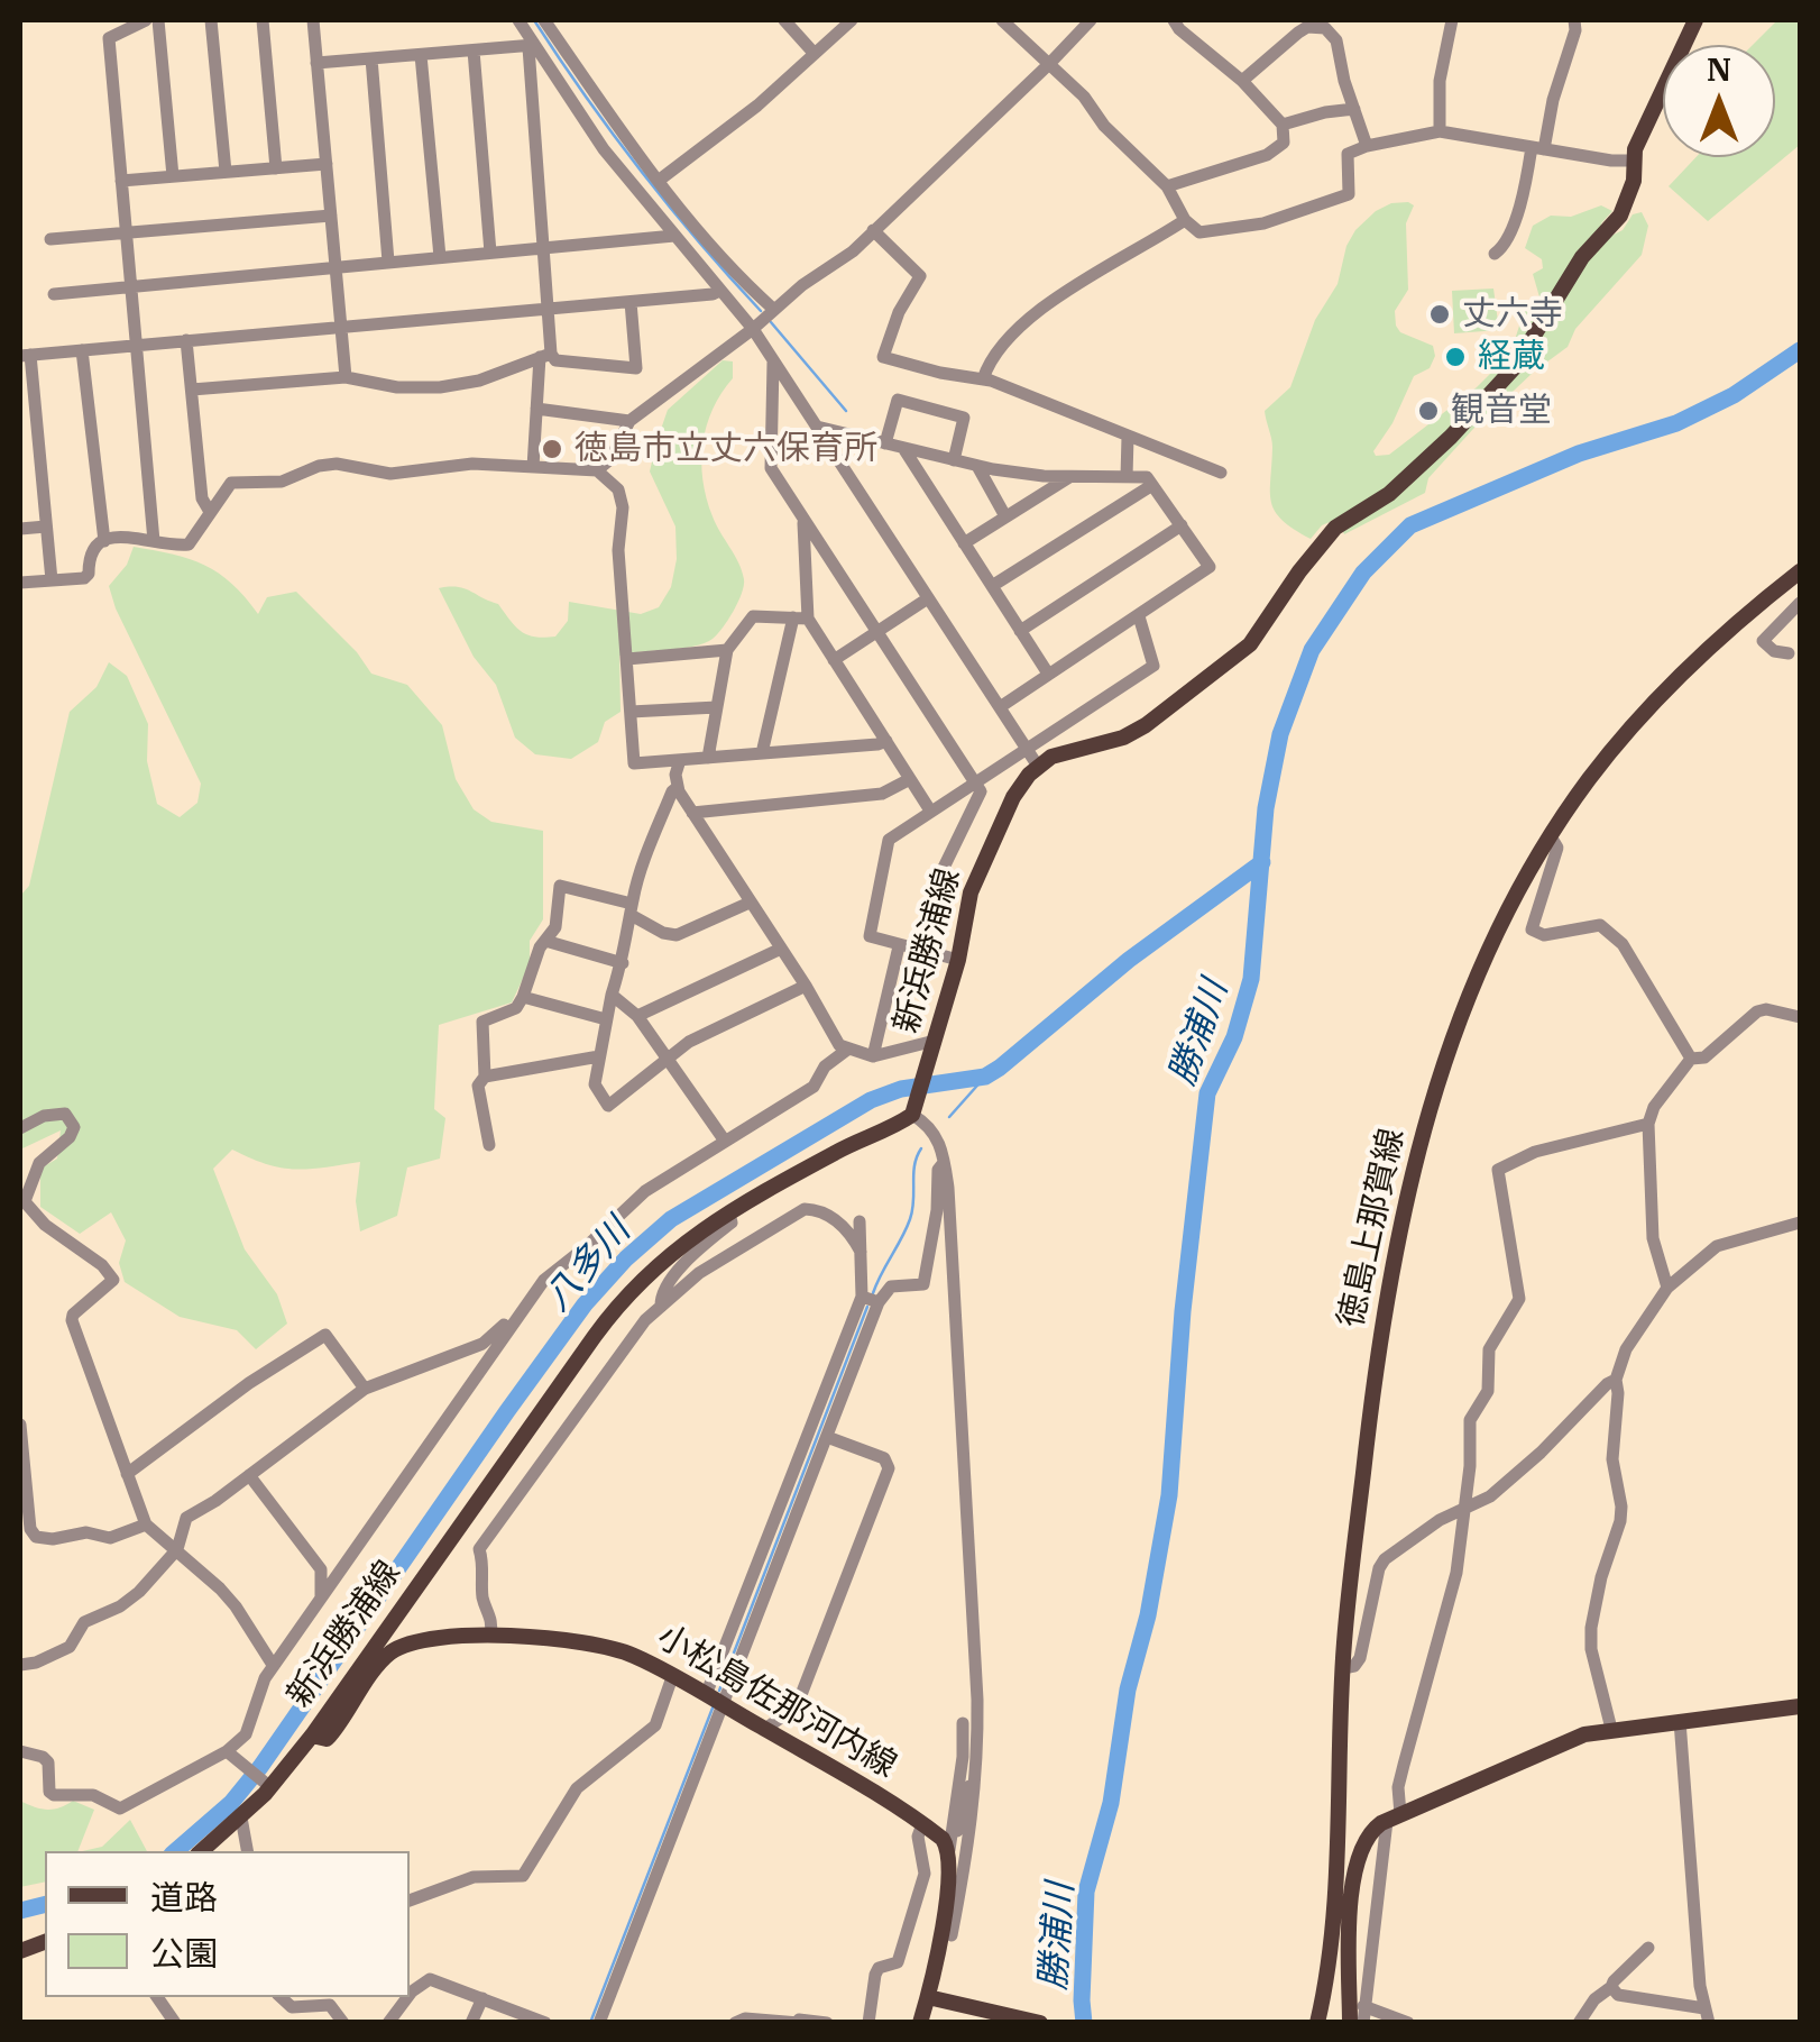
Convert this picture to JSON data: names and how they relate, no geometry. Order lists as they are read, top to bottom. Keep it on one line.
{"streets":{"main road":["新浜勝浦線","徳島上那賀線","小松島佐那河内線"]},"crossings":[["新浜勝浦線","小松島佐那河内線"]],"water":["勝浦川","八多川"],"places":["丈六寺","経蔵","観音堂","徳島市立丈六保育所"],"legend":["道路","公園"],"north":"top"}
